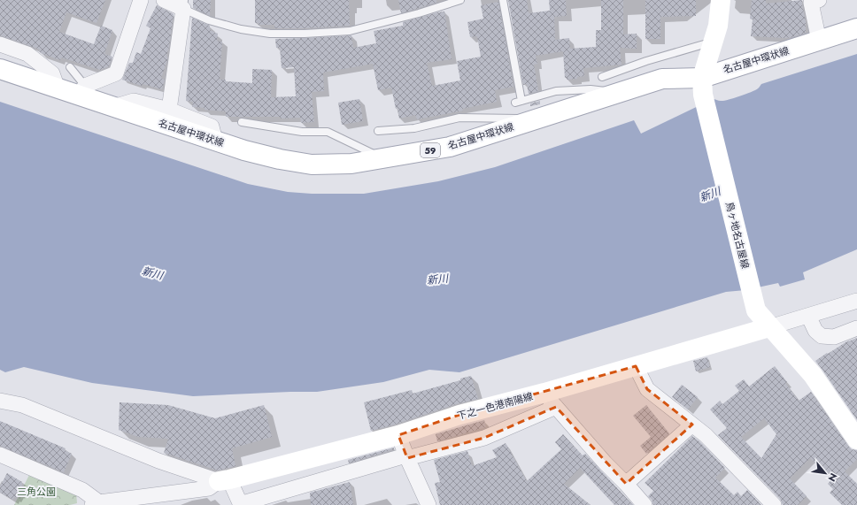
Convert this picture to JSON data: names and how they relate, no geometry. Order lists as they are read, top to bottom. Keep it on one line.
{"streets":{"main road":["名古屋中環状線","59","鳥ヶ地名古屋線","下之一色港南陽線"]},"crossings":[["名古屋中環状線","鳥ヶ地名古屋線"],["鳥ヶ地名古屋線","下之一色港南陽線"]],"water":["新川"],"parks":["三角公園"],"north":"bottom right"}
